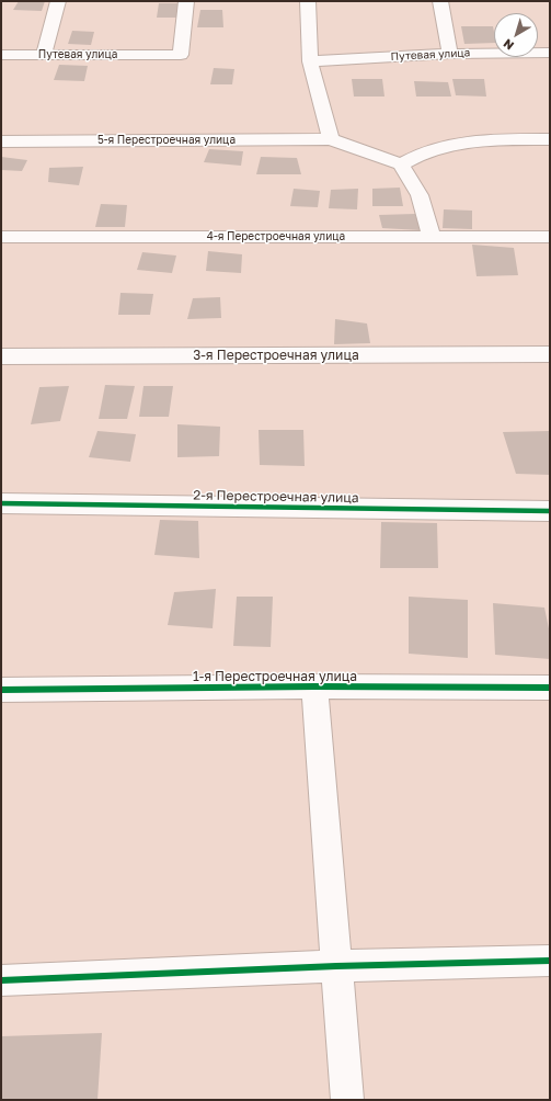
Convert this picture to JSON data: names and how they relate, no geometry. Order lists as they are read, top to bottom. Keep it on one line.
{"streets":{"street":["Путевая улица","5-я Перестроечная улица","4-я Перестроечная улица","3-я Перестроечная улица","2-я Перестроечная улица","1-я Перестроечная улица"]},"north":"bottom left"}
